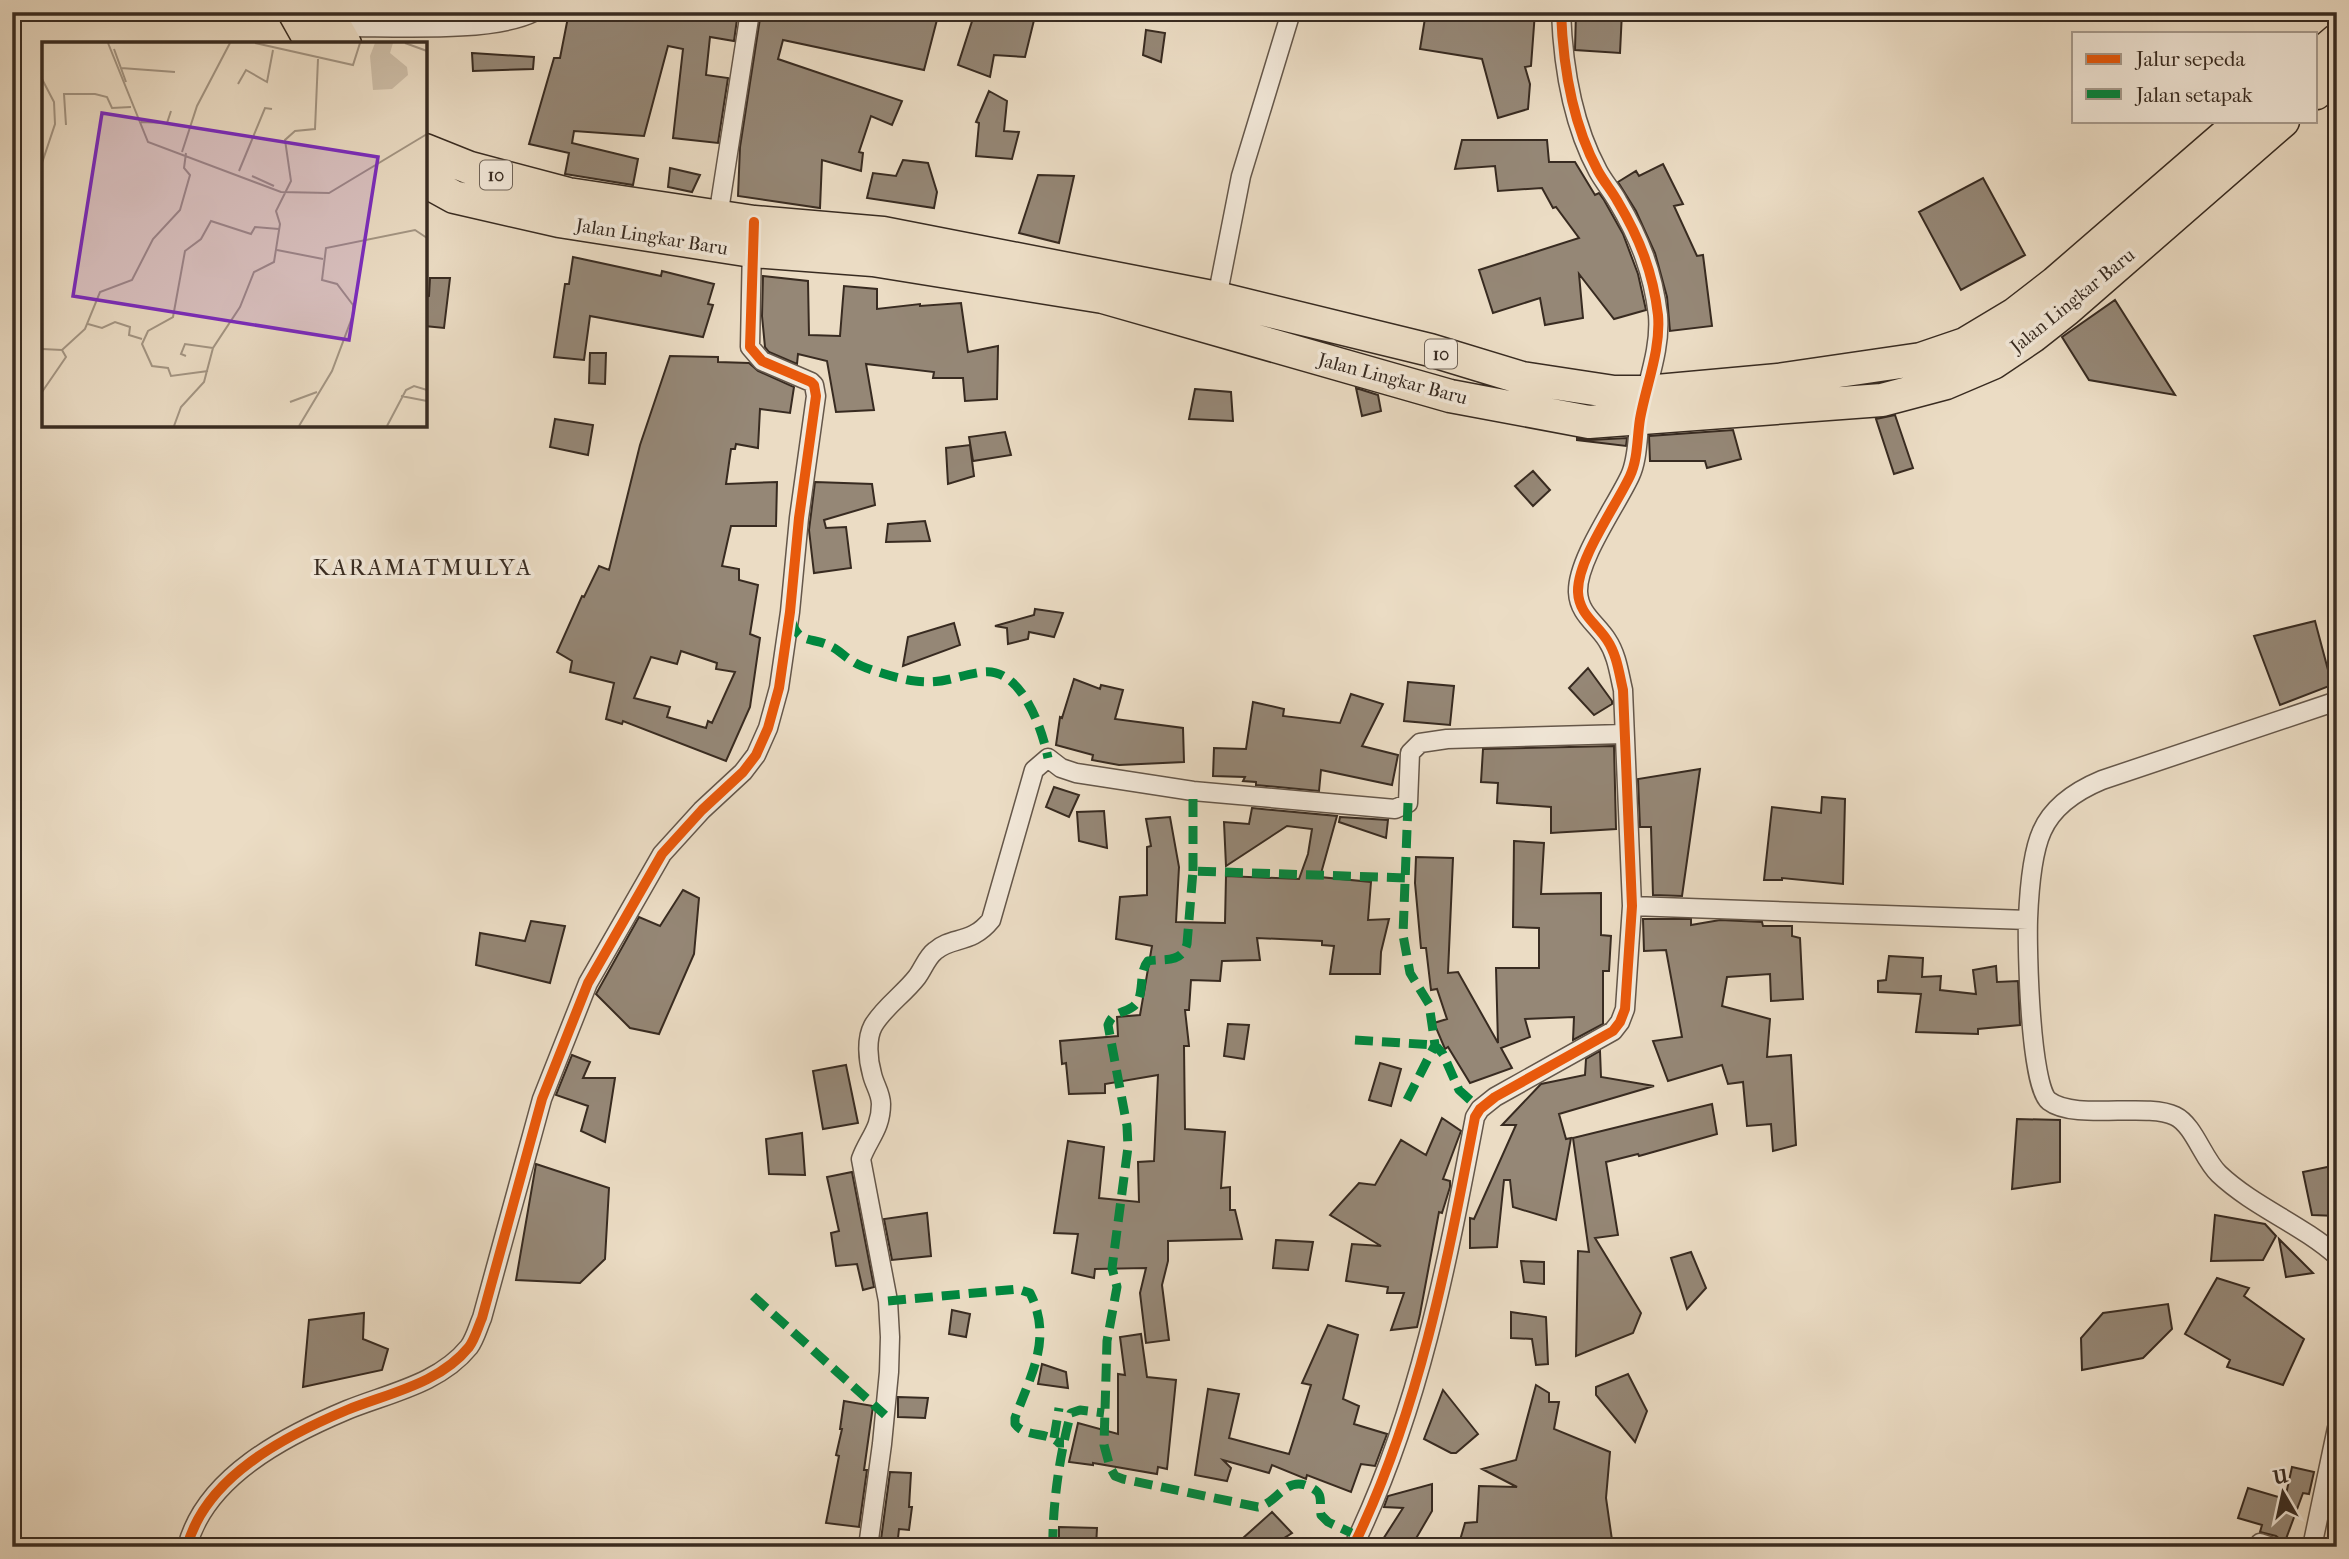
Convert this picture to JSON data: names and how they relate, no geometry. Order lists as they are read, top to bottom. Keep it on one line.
{"streets":{"highway":["10","Jalan Lingkar Baru"]},"districts":["KARAMATMULYA"],"legend":["Jalur sepeda","Jalan setapak"],"north":"top"}
